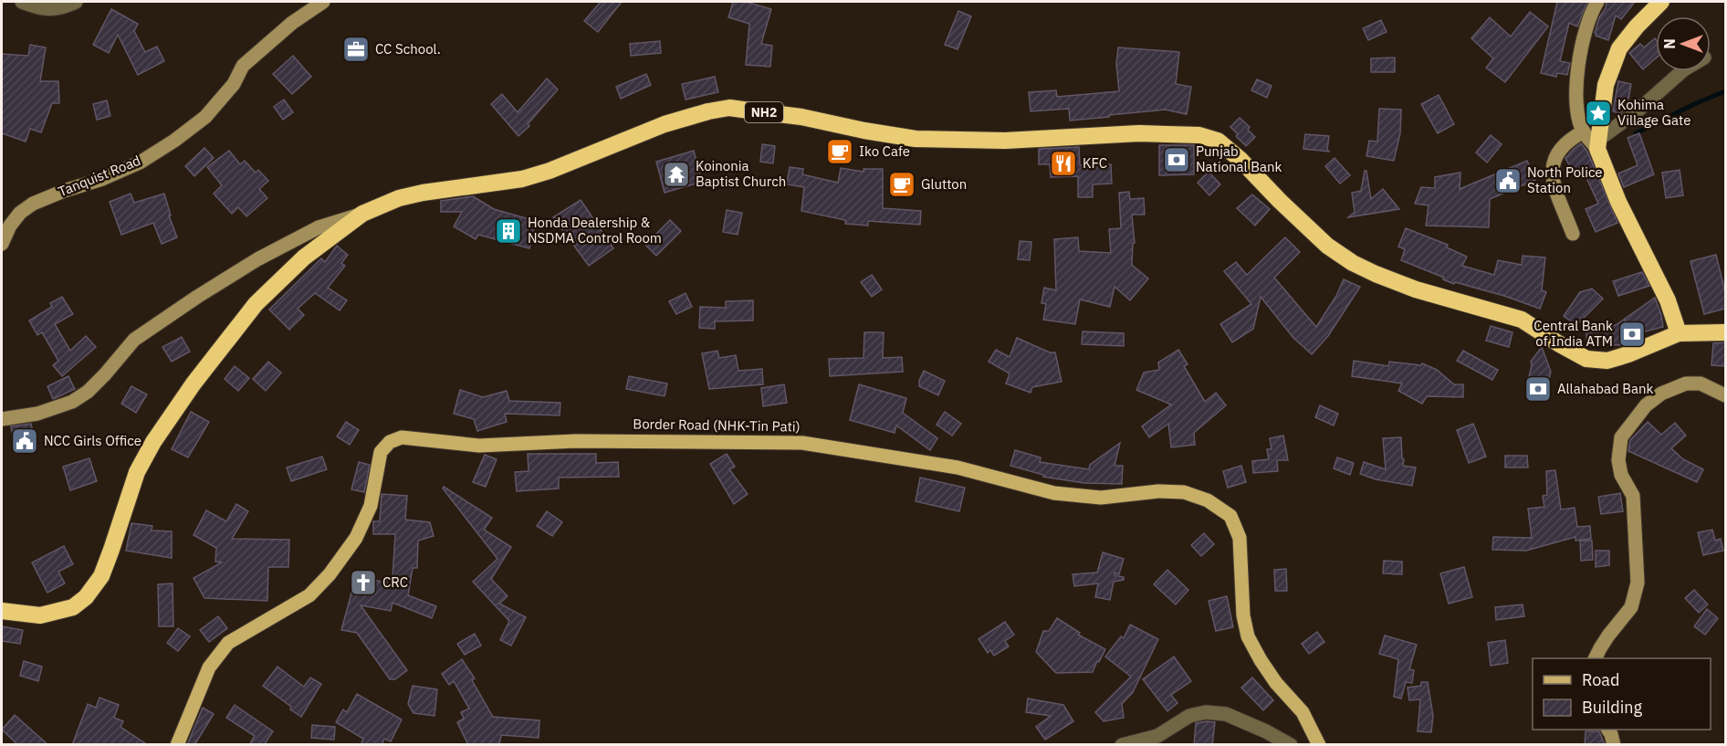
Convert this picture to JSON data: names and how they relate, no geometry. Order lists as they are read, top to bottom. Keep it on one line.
{"streets":{"highway":["NH2"],"main road":["Border Road (NHK-Tin Pati)"],"street":["Tanquist Road"]},"places":{"office":["CC School."],"place":["Kohima Village Gate"],"cafe":["Iko Cafe","Glutton"],"bank":["Punjab National Bank","Central Bank of India ATM","Allahabad Bank"],"restaurant":["KFC"],"temple":["Koinonia Baptist Church"],"public building":["North Police Station","NCC Girls Office"],"building":["Honda Dealership & NSDMA Control Room"],"church":["CRC"]},"legend":["Road","Building"],"north":"left"}
